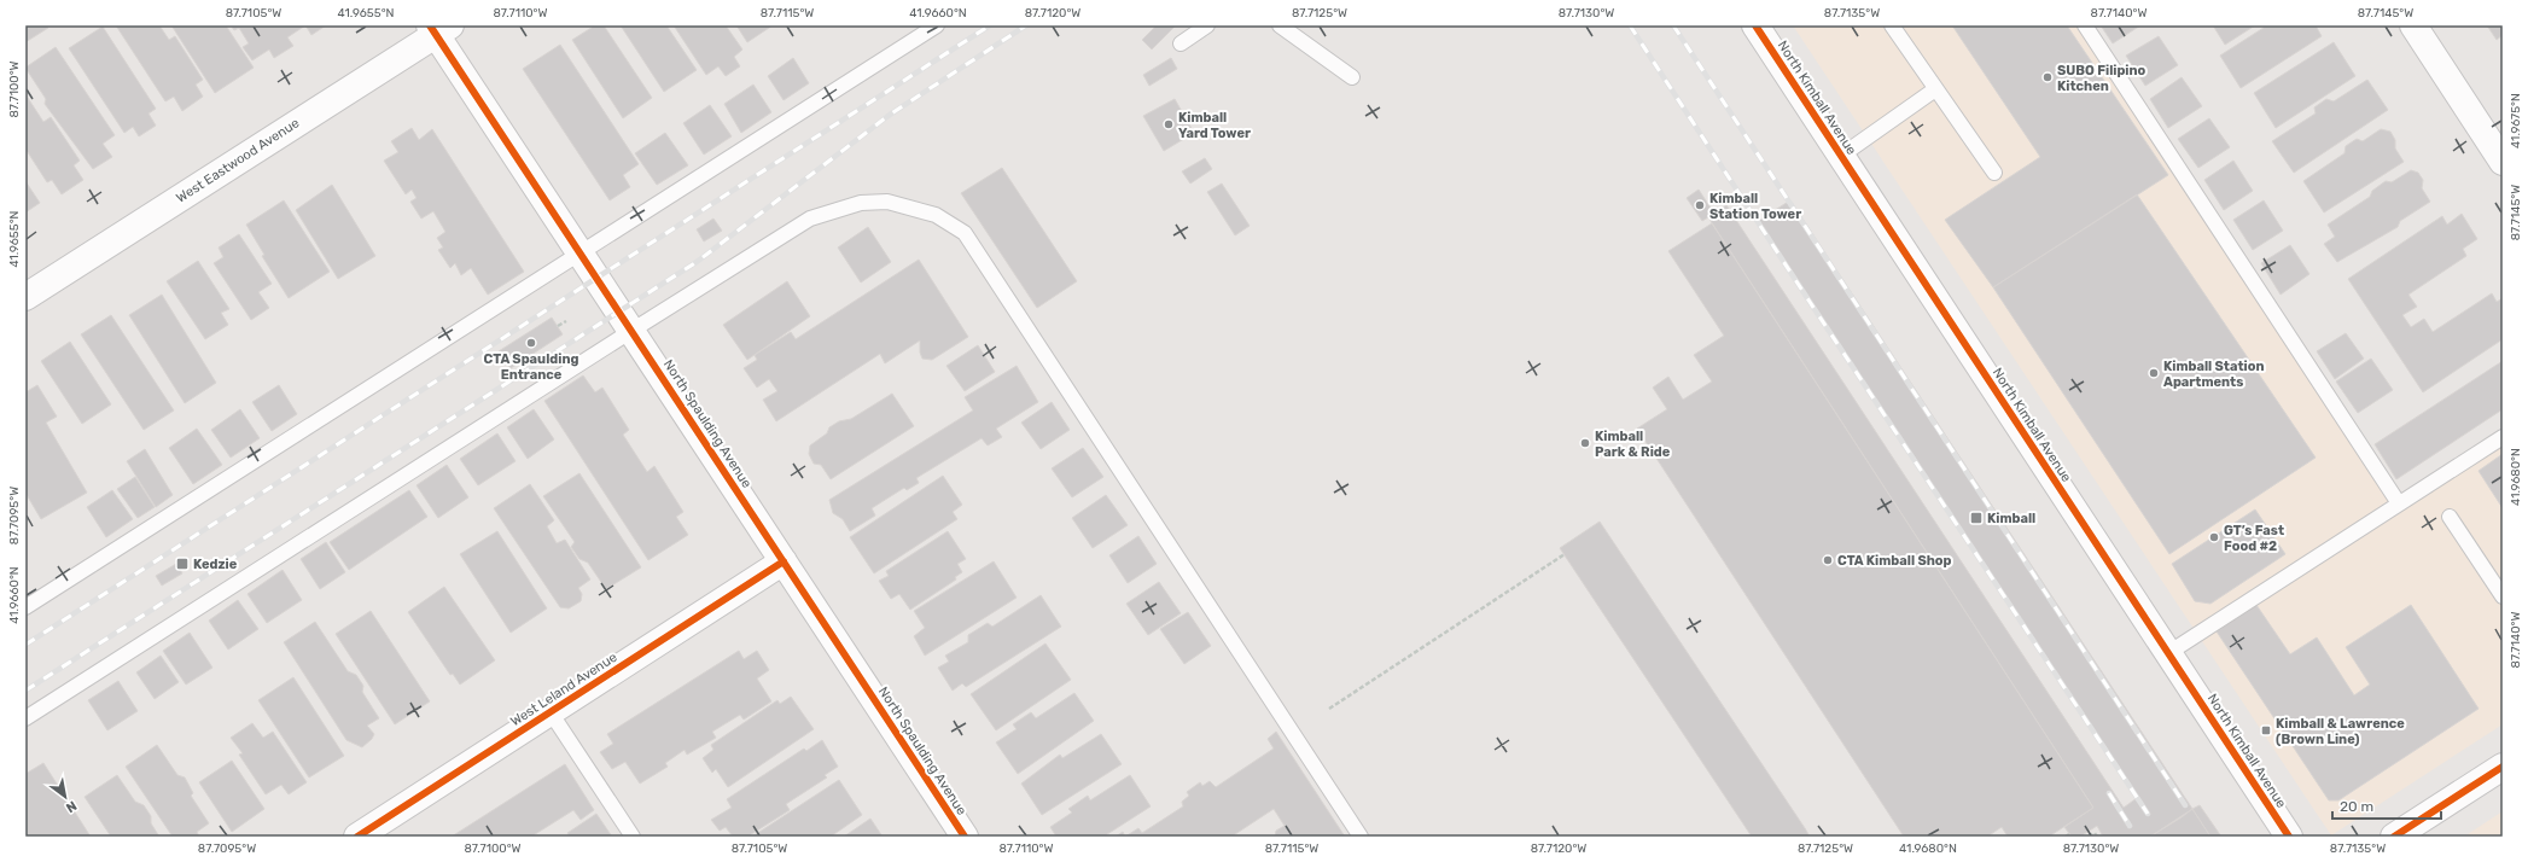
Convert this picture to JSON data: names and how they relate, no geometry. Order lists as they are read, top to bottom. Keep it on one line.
{"streets":{"street":["North Kimball Avenue","West Eastwood Avenue","North Spaulding Avenue","West Leland Avenue"]},"crossings":[["West Eastwood Avenue","North Spaulding Avenue"],["North Spaulding Avenue","West Leland Avenue"]],"places":{"other":["SUBO Filipino Kitchen","Kimball Yard Tower","Kimball Station Tower","CTA Spaulding Entrance","Kimball Station Apartments","Kimball Park & Ride","GT’s Fast Food #2","CTA Kimball Shop"],"transit":["Kimball","Kedzie","Kimball & Lawrence (Brown Line)"]},"scale_bar":"20 m","north":"bottom right","coordinates":["87.7105°W","41.9655°N","87.7110°W","87.7115°W","41.9660°N","87.7120°W","87.7125°W","87.7130°W","87.7135°W","87.7140°W","87.7145°W","87.7100°W","41.9675°N","41.9680°N","87.7095°W"]}
